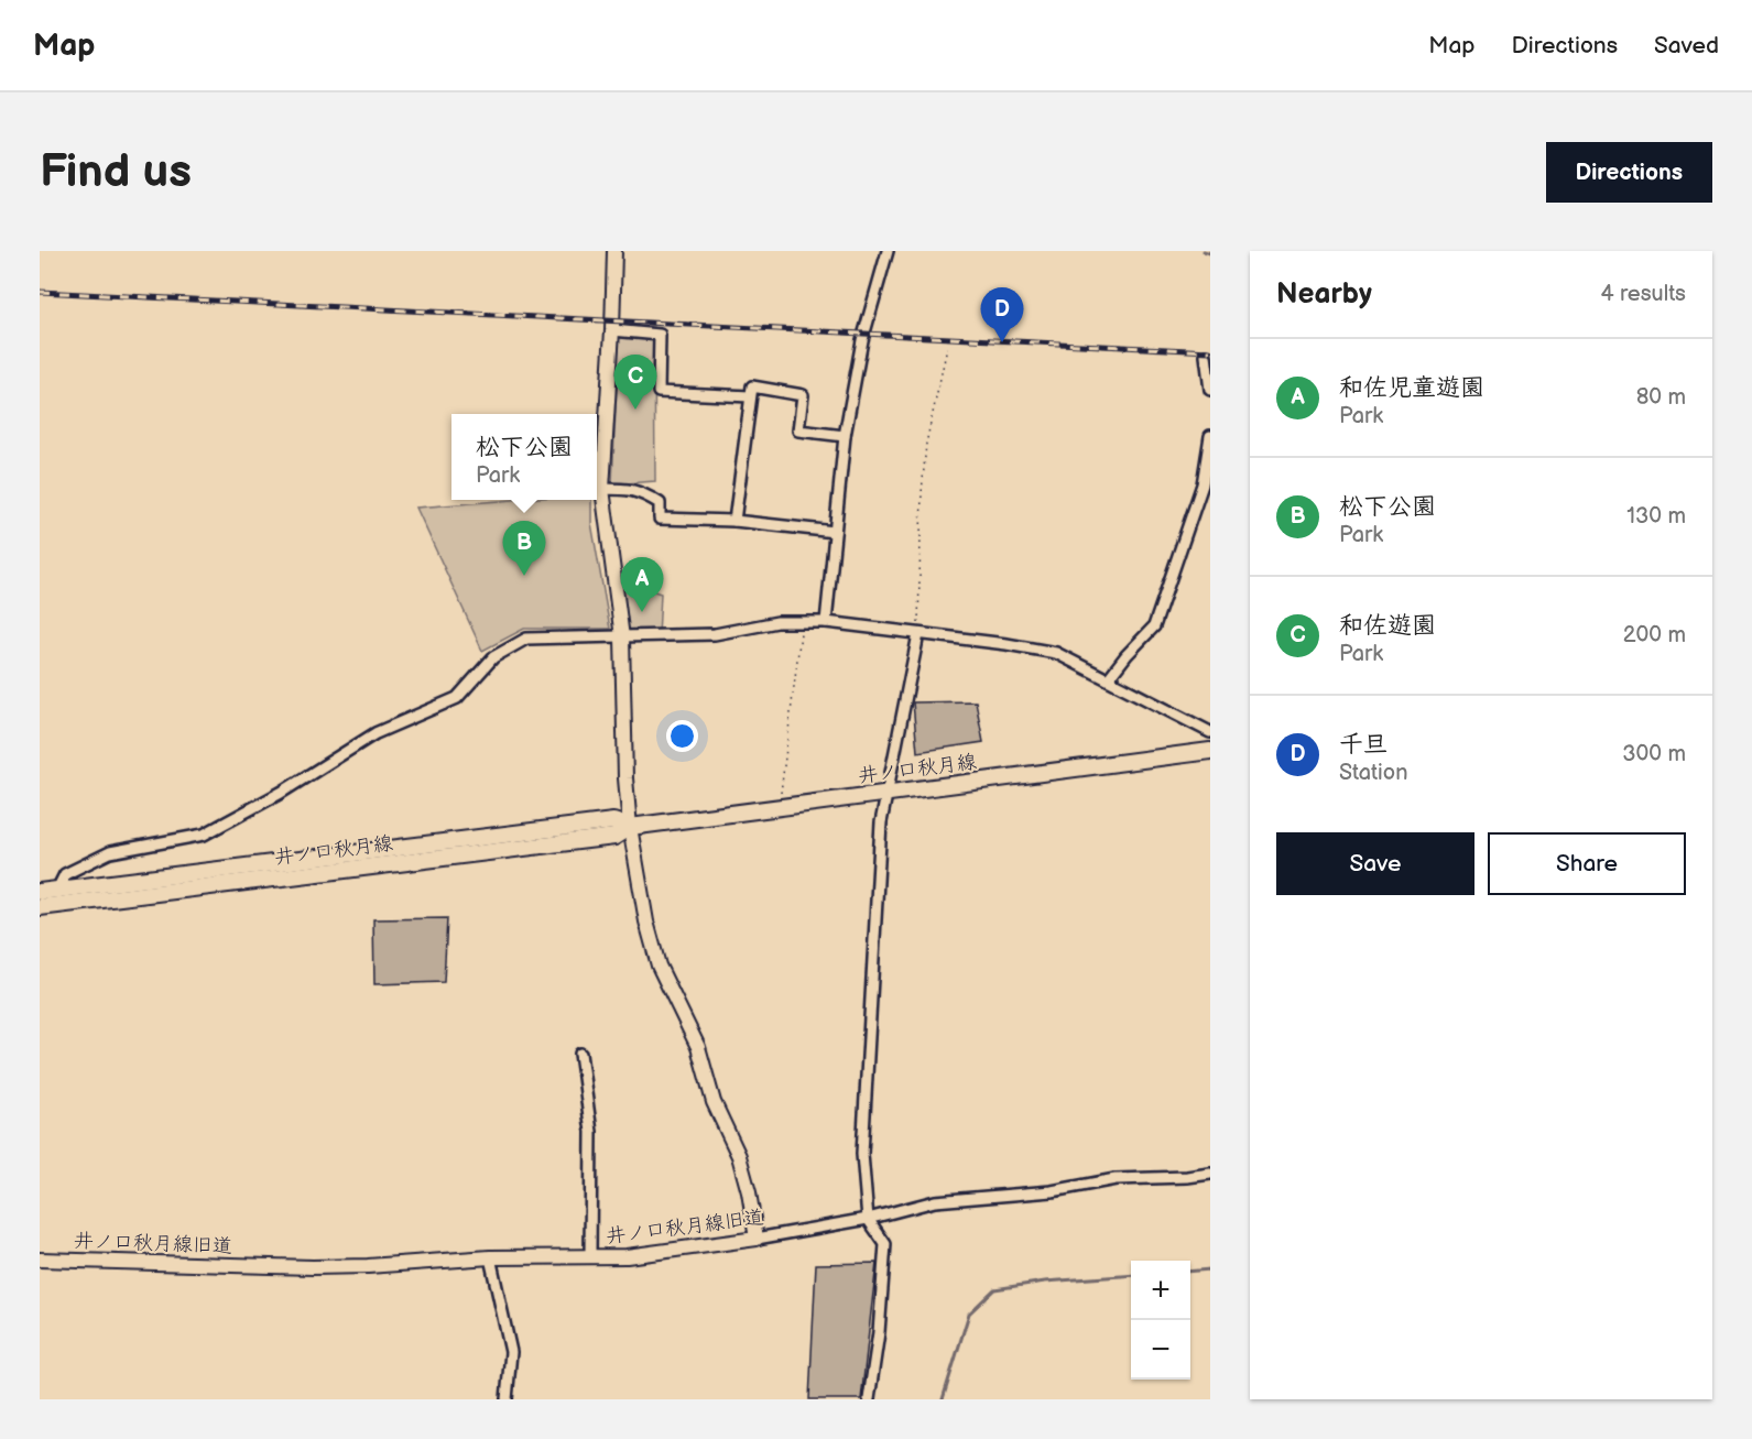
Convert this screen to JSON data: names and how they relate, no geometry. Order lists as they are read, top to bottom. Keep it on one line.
{"streets":{"main road":["井ノ口秋月線"],"street":["井ノ口秋月線旧道"]},"page":{"header":"Map","nav":["Map","Directions","Saved"],"buttons":["Directions",["Save","Share"]],"title":"Find us","heading":["Nearby","4 results"],"pins":["D","C","B","A"],"list":[{"mark":"A","name":"和佐児童遊園","note":"Park","value":"80 m"},{"mark":"B","name":"松下公園","note":"Park","value":"130 m"},{"mark":"C","name":"和佐遊園","note":"Park","value":"200 m"},{"mark":"D","name":"千旦","note":"Station","value":"300 m"}],"popup":["松下公園","Park"],"map_buttons":["+","−"]}}
